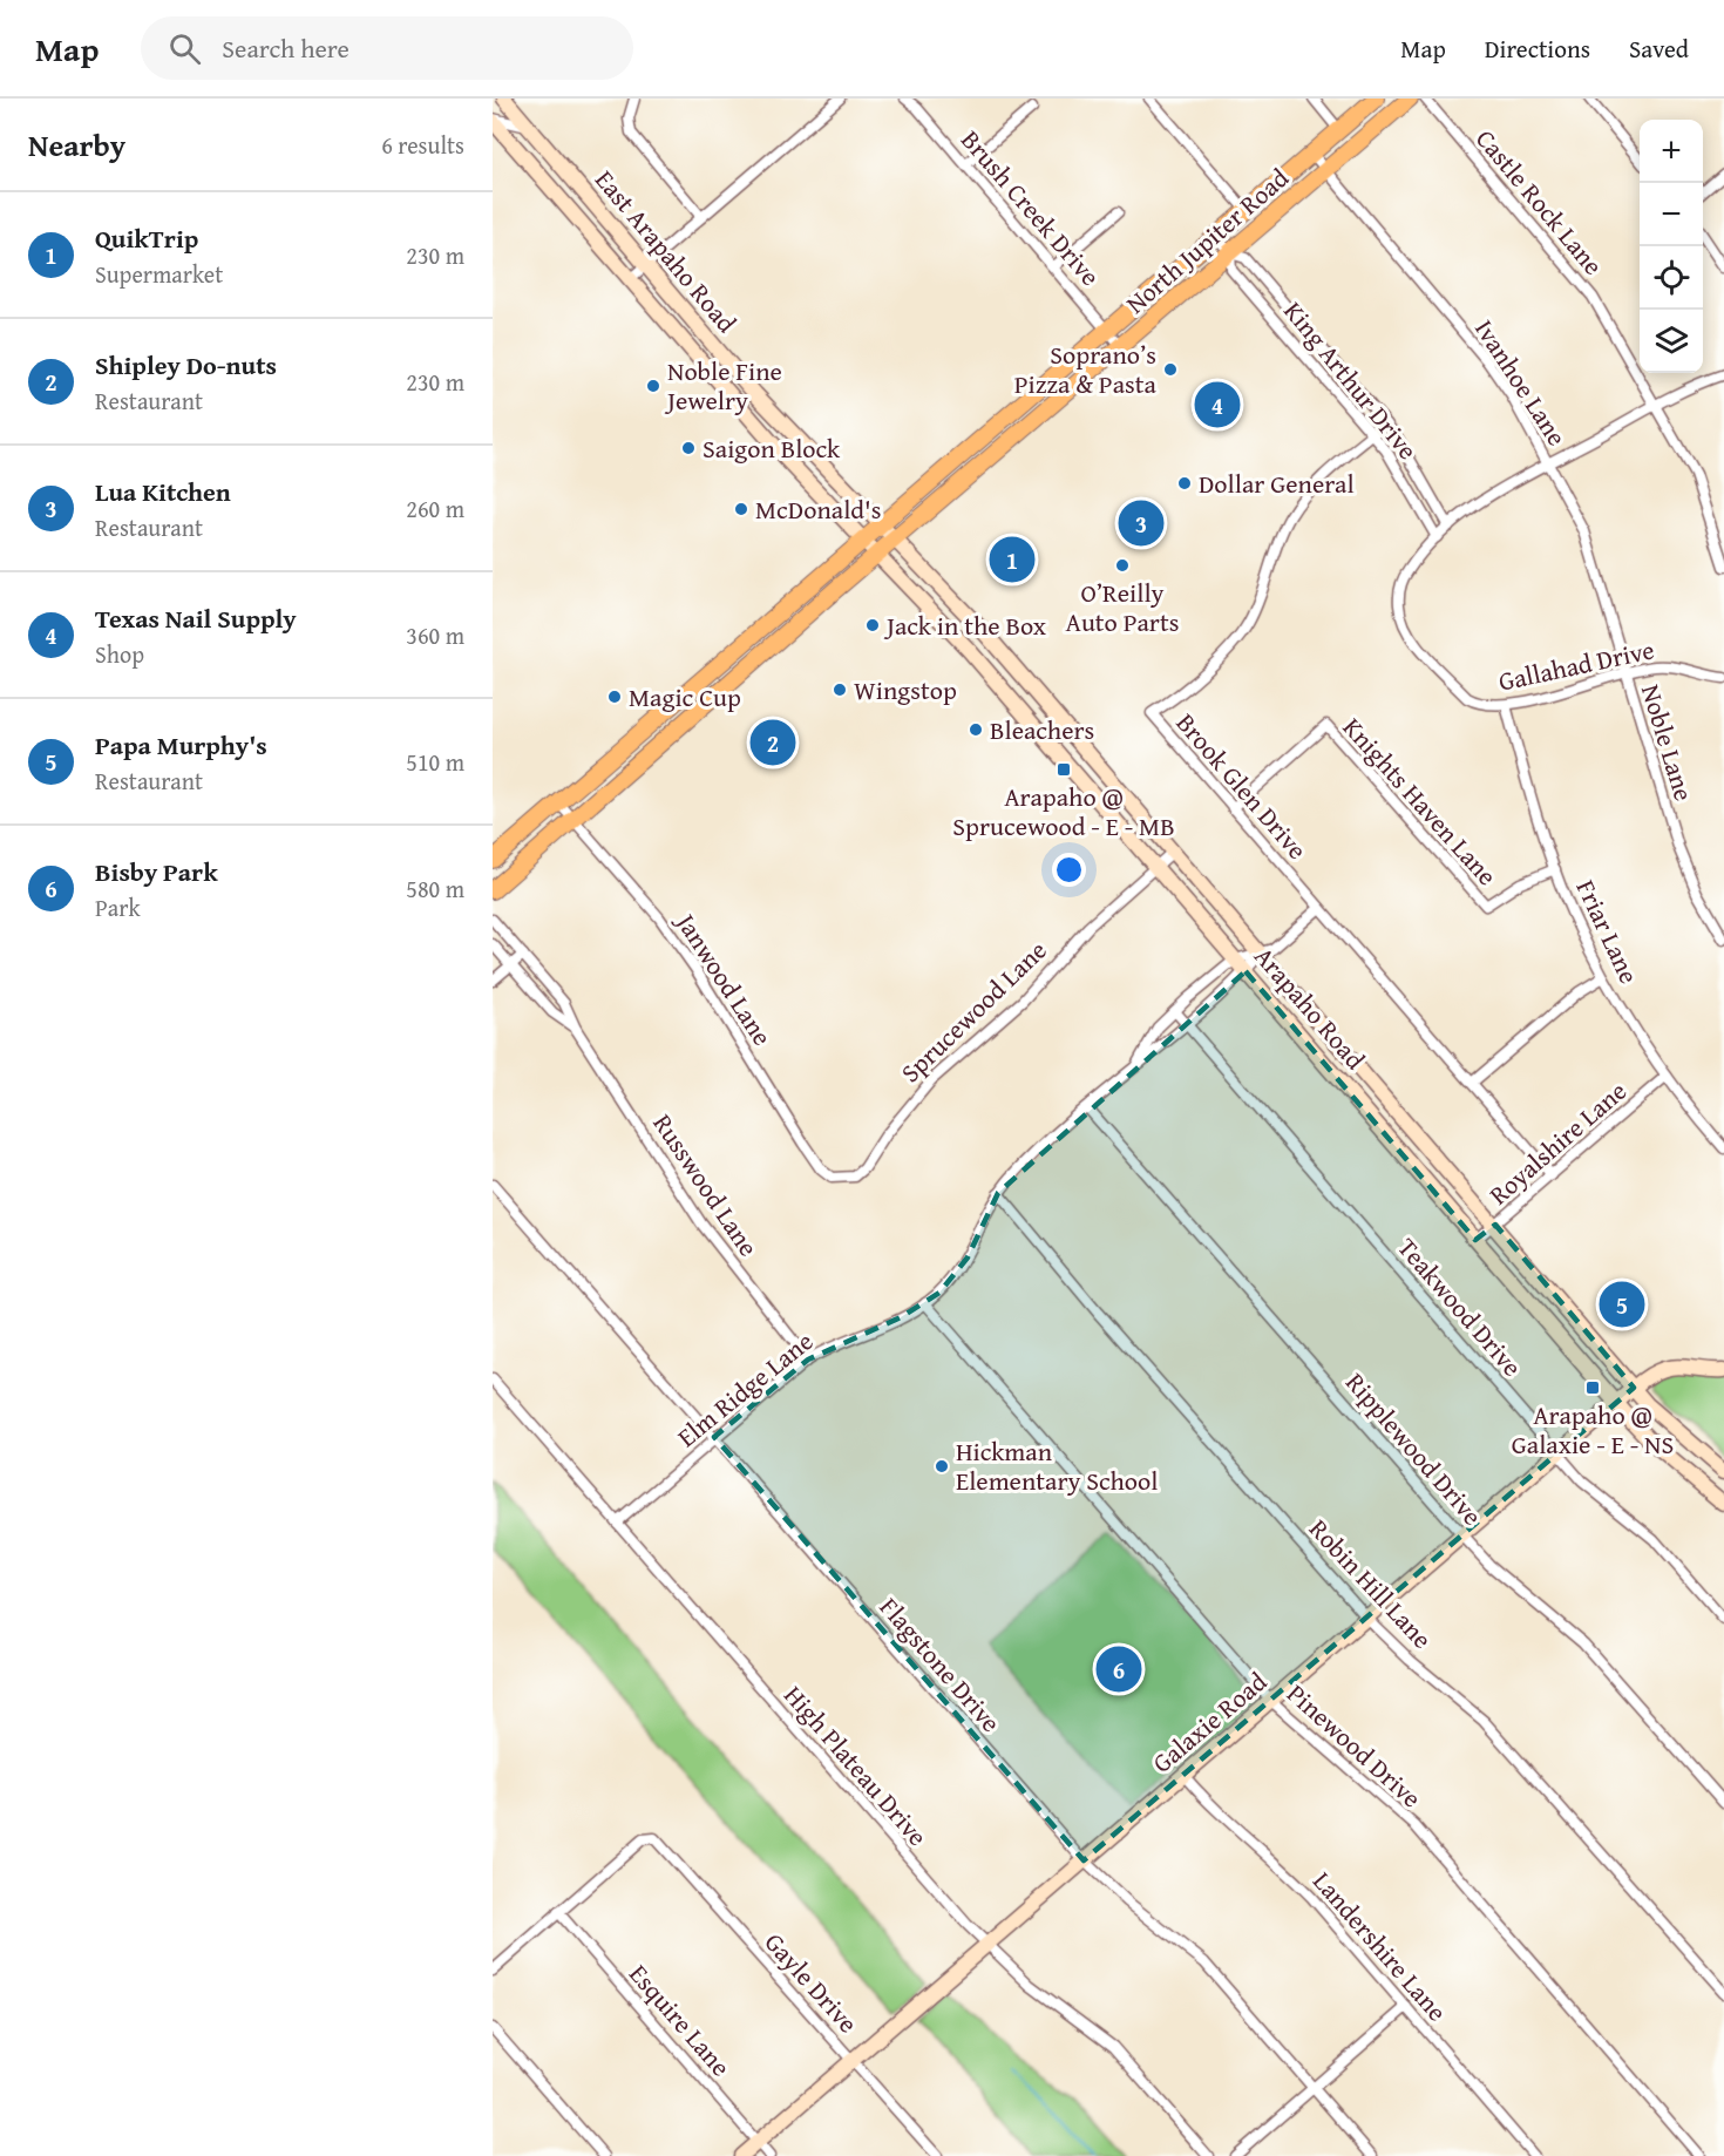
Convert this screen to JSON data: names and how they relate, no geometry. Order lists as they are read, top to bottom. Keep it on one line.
{"streets":{"main road":["North Jupiter Road","East Arapaho Road","Arapaho Road","Galaxie Road"],"street":["Castle Rock Lane","Brush Creek Drive","King Arthur Drive","Ivanhoe Lane","Gallahad Drive","Noble Lane","Brook Glen Drive","Knights Haven Lane","Friar Lane","Janwood Lane","Sprucewood Lane","Royalshire Lane","Russwood Lane","Teakwood Drive","Elm Ridge Lane","Ripplewood Drive","Robin Hill Lane","Flagstone Drive","Pinewood Drive","High Plateau Drive","Landershire Lane","Gayle Drive","Esquire Lane"]},"crossings":[["Castle Rock Lane","Gallahad Drive"],["Brush Creek Drive","North Jupiter Road"],["North Jupiter Road","East Arapaho Road"],["North Jupiter Road","King Arthur Drive"],["North Jupiter Road","Ivanhoe Lane"],["North Jupiter Road","Janwood Lane"],["North Jupiter Road","Arapaho Road"],["East Arapaho Road","Arapaho Road"],["King Arthur Drive","Gallahad Drive"],["King Arthur Drive","Brook Glen Drive"],["Ivanhoe Lane","Gallahad Drive"],["Ivanhoe Lane","Noble Lane"],["Gallahad Drive","Noble Lane"],["Gallahad Drive","Friar Lane"],["Brook Glen Drive","Knights Haven Lane"],["Brook Glen Drive","Royalshire Lane"],["Brook Glen Drive","Elm Ridge Lane"],["Knights Haven Lane","Friar Lane"],["Friar Lane","Royalshire Lane"],["Janwood Lane","Sprucewood Lane"],["Arapaho Road","Sprucewood Lane"],["Arapaho Road","Royalshire Lane"],["Arapaho Road","Elm Ridge Lane"],["Arapaho Road","Galaxie Road"],["Russwood Lane","Elm Ridge Lane"],["Teakwood Drive","Elm Ridge Lane"],["Teakwood Drive","Galaxie Road"],["Elm Ridge Lane","Ripplewood Drive"],["Elm Ridge Lane","Robin Hill Lane"],["Elm Ridge Lane","Flagstone Drive"],["Elm Ridge Lane","Pinewood Drive"],["Elm Ridge Lane","High Plateau Drive"],["Ripplewood Drive","Galaxie Road"],["Robin Hill Lane","Galaxie Road"],["Flagstone Drive","Galaxie Road"],["Galaxie Road","Pinewood Drive"],["Galaxie Road","High Plateau Drive"],["Galaxie Road","Landershire Lane"],["Galaxie Road","Gayle Drive"],["Galaxie Road","Esquire Lane"],["Gayle Drive","Esquire Lane"]],"places":{"other":["Soprano’s Pizza & Pasta","Noble Fine Jewelry","Saigon Block","Dollar General","McDonald's","O’Reilly Auto Parts","Jack in the Box","Wingstop","Magic Cup","Bleachers","Hickman Elementary School"],"transit":["Arapaho @ Sprucewood - E - MB","Arapaho @ Galaxie - E - NS"]},"page":{"header":"Map","search":"Search here","nav":["Map","Directions","Saved"],"heading":["Nearby","6 results"],"map_buttons":["+","−"],"list":[{"mark":"1","name":"QuikTrip","note":"Supermarket","value":"230 m"},{"mark":"2","name":"Shipley Do-nuts","note":"Restaurant","value":"230 m"},{"mark":"3","name":"Lua Kitchen","note":"Restaurant","value":"260 m"},{"mark":"4","name":"Texas Nail Supply","note":"Shop","value":"360 m"},{"mark":"5","name":"Papa Murphy's","note":"Restaurant","value":"510 m"},{"mark":"6","name":"Bisby Park","note":"Park","value":"580 m"}],"pins":["4","3","1","2","5","6"]}}
